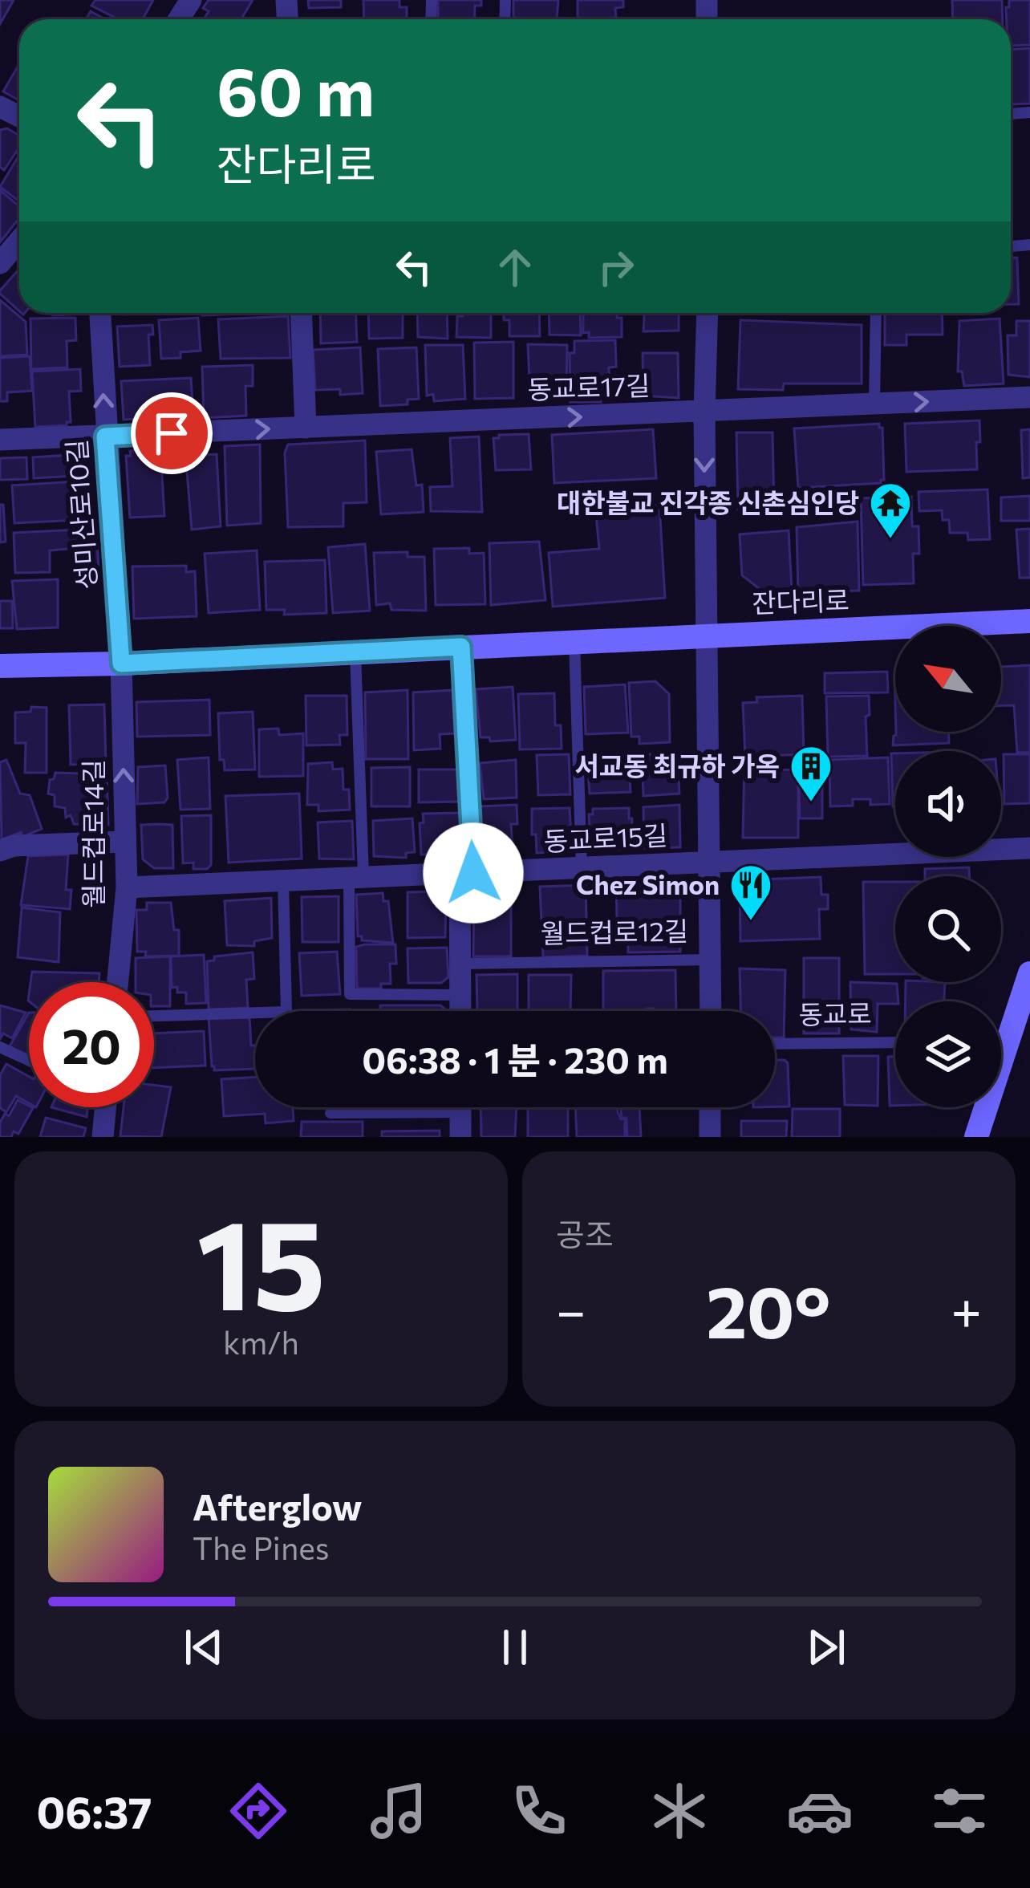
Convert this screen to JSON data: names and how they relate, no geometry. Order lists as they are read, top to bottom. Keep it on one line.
{"streets":{"street":["동교로17길","성미산로10길","잔다리로","월드컵로14길","동교로15길"],"lane":["월드컵로12길","동교로"]},"crossings":[["동교로17길","성미산로10길"],["성미산로10길","잔다리로"],["성미산로10길","월드컵로14길"],["잔다리로","월드컵로14길"],["월드컵로14길","동교로15길"]],"one_way":["동교로17길","성미산로10길","월드컵로14길"],"places":{"temple":["대한불교 진각종 신촌심인당"],"building":["서교동 최규하 가옥"],"restaurant":["Chez Simon"]},"north":"top left","page":{"turn":["60 m","잔다리로"],"limit":"20","trip":"06:38 · 1 분 · 230 m","tile":[["15","km/h"],"공조"],"heat":["−","20°","+"],"song":["Afterglow","The Pines"],"tabs":"06:37"}}
